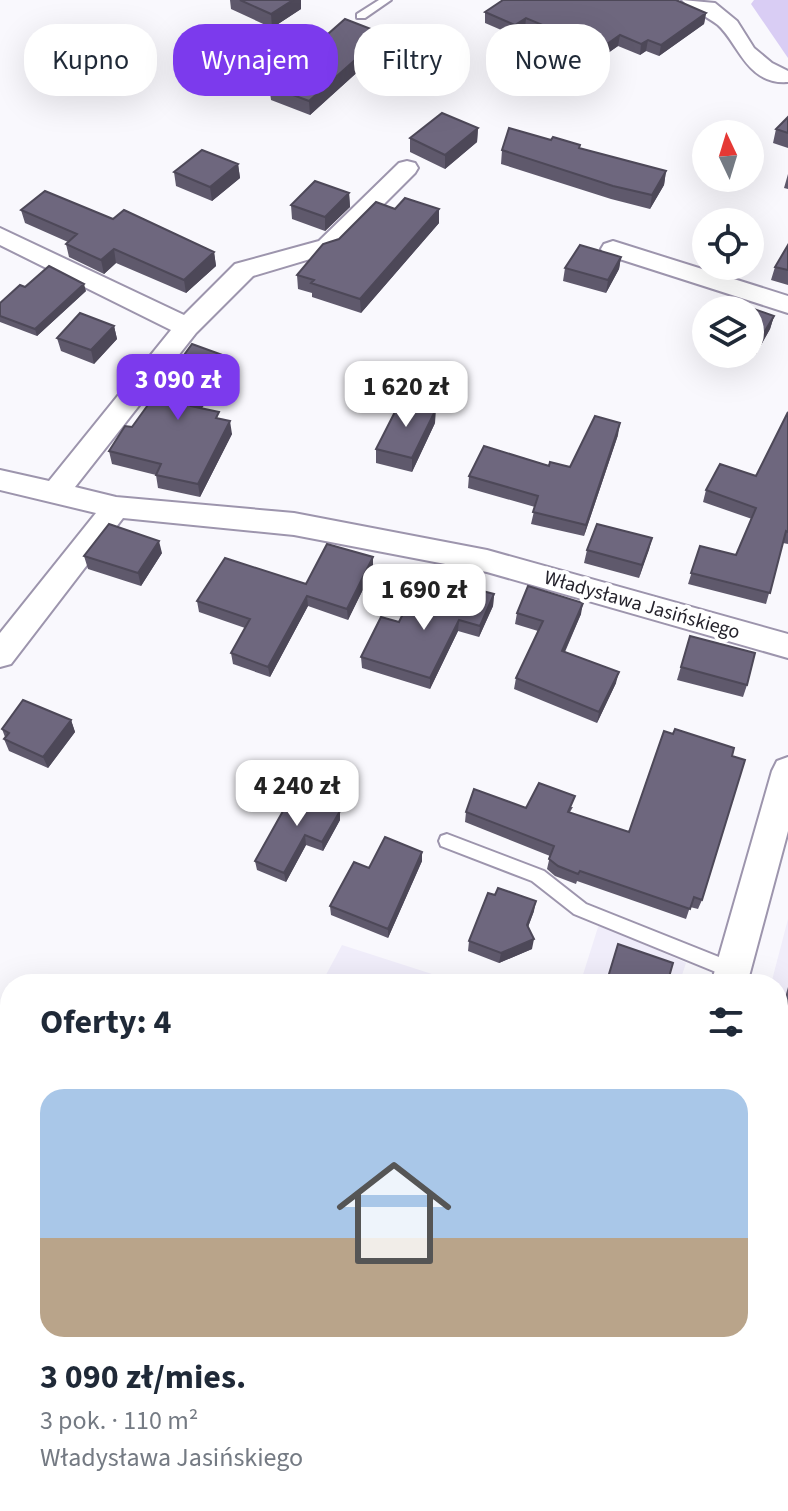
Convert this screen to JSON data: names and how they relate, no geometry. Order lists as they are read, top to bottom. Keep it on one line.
{"streets":{"street":["Władysława Jasińskiego"]},"north":"top","page":{"chip":["Kupno","Wynajem","Filtry","Nowe"],"price":["3 090 zł","1 620 zł","1 690 zł","4 240 zł"],"heading":"Oferty: 4","list":[{"name":"3 090 zł/mies.","note":"3 pok. · 110 m² · Władysława Jasińskiego"}]}}
